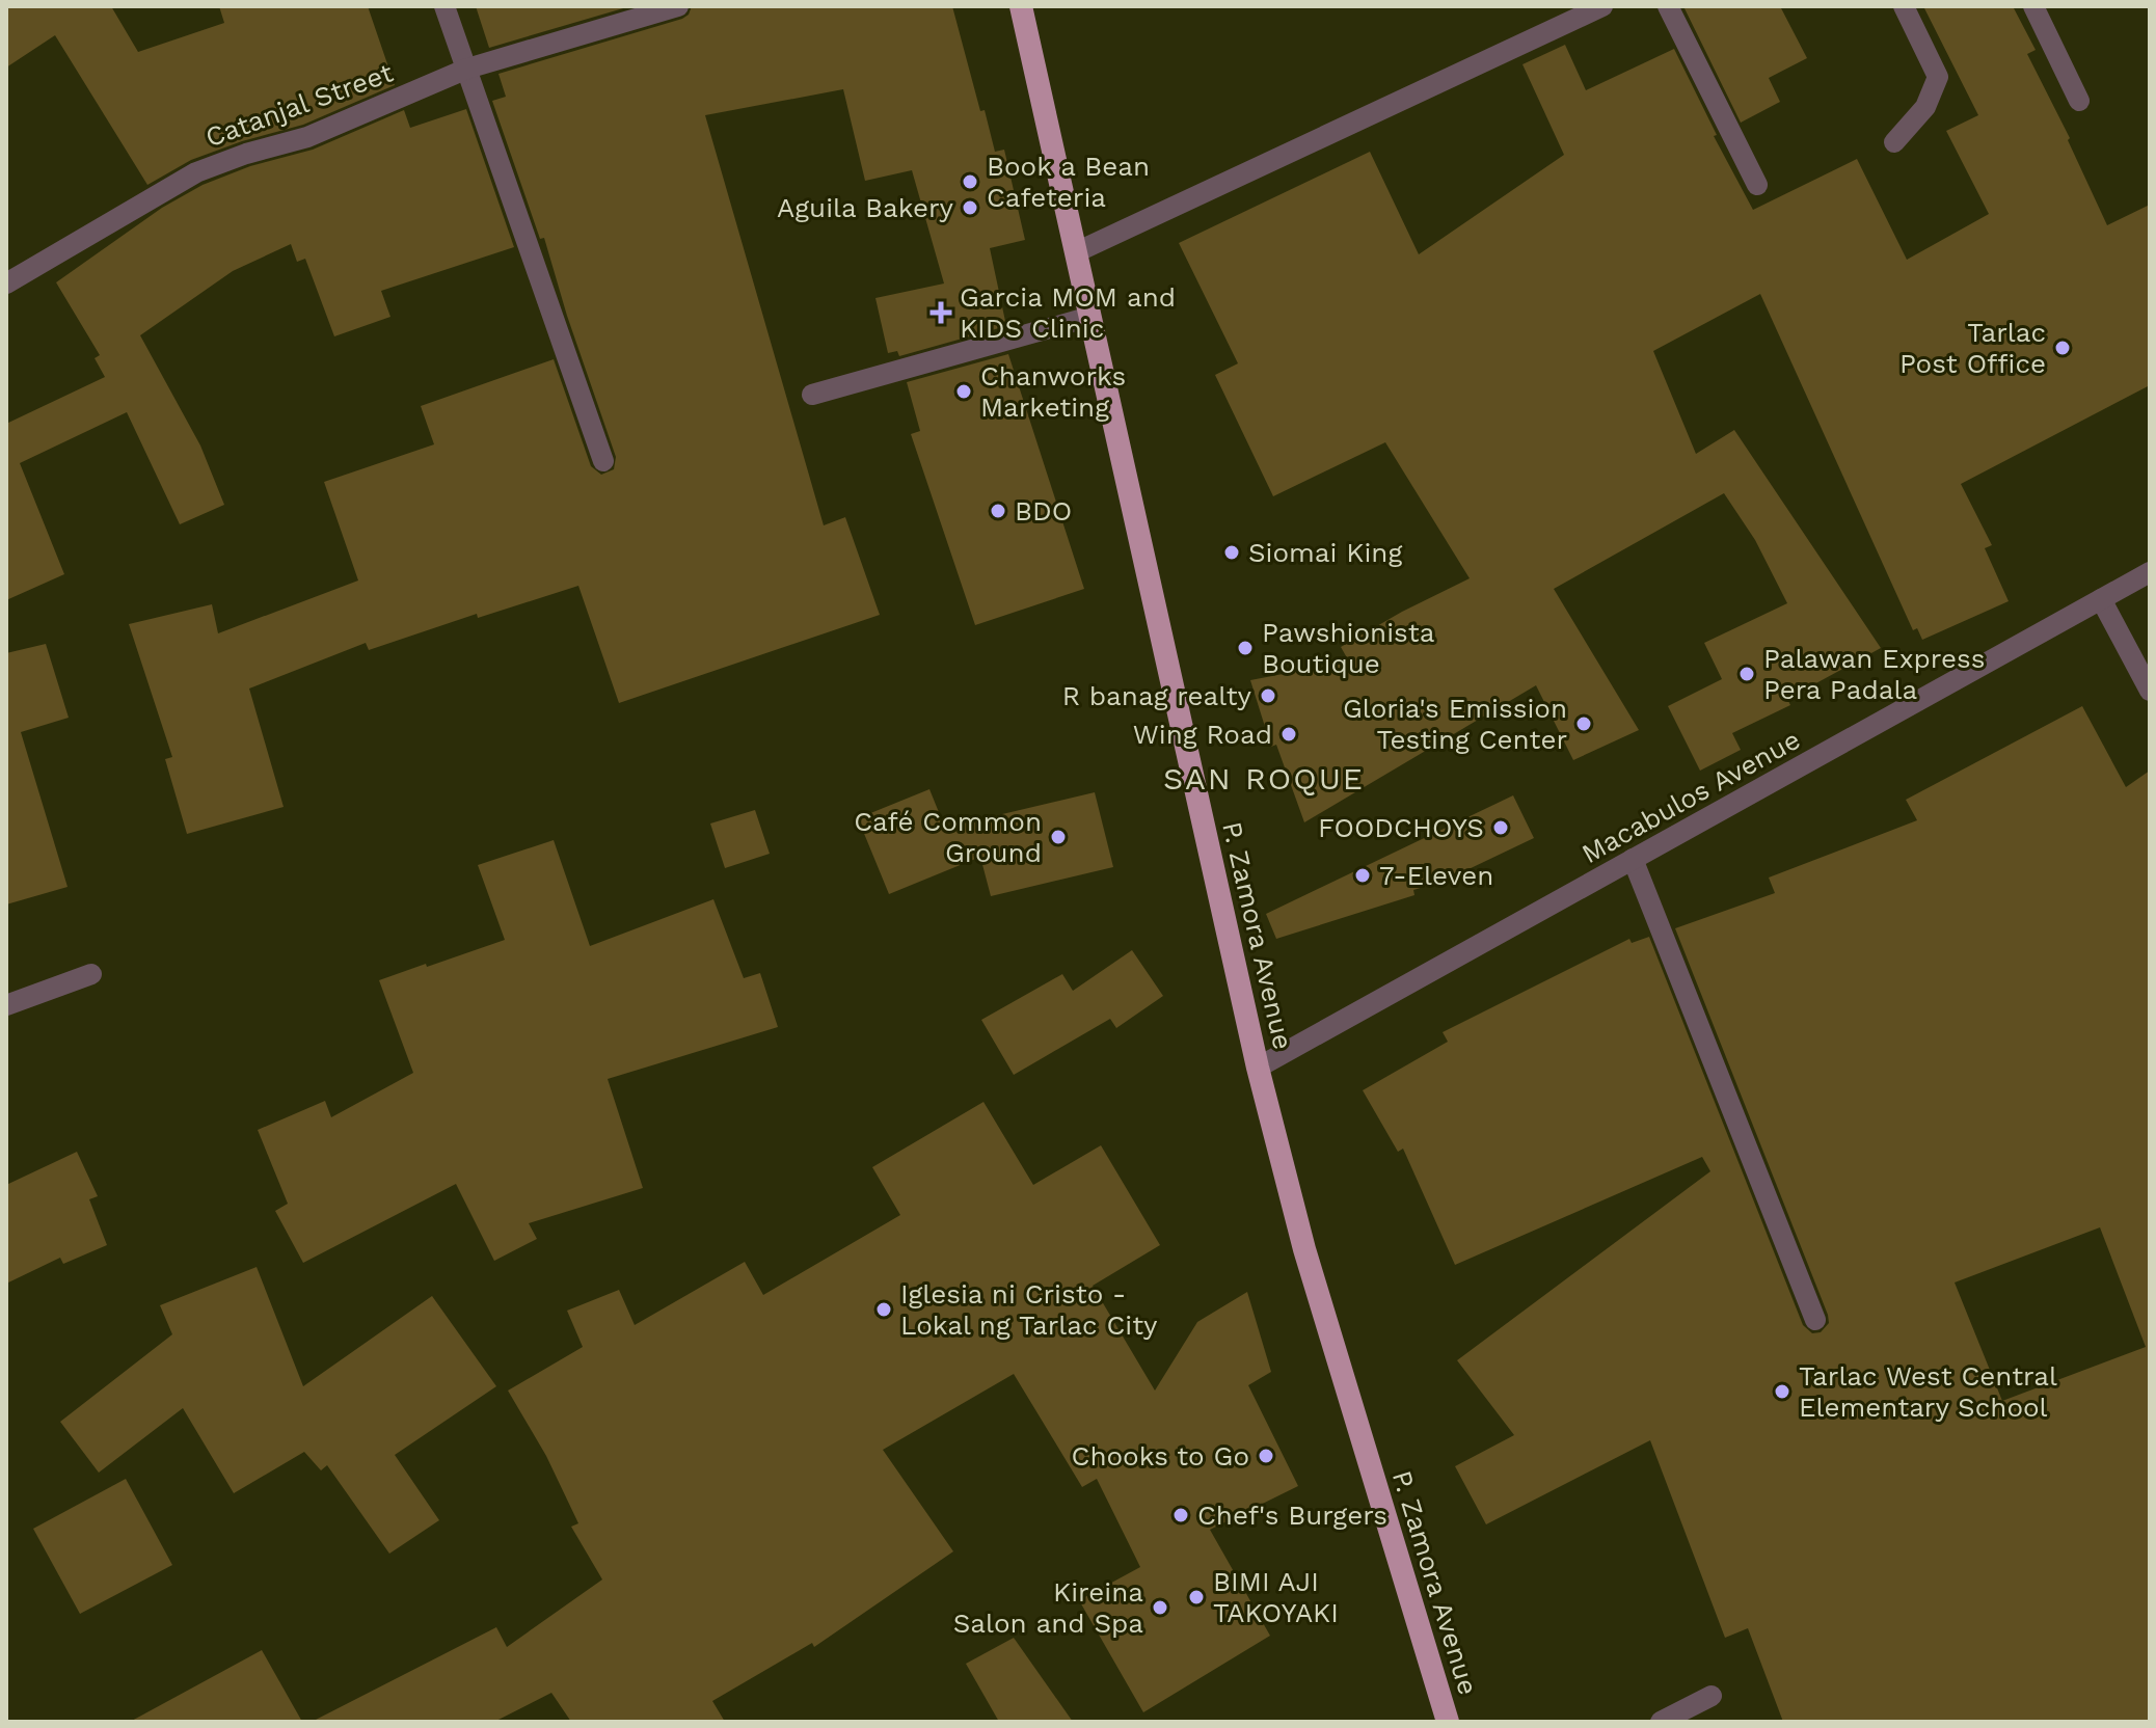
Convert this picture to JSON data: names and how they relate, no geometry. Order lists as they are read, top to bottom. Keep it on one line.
{"streets":{"highway":["P. Zamora Avenue"],"street":["Catanjal Street","Macabulos Avenue"]},"crossings":[["Macabulos Avenue","P. Zamora Avenue"]],"districts":["SAN ROQUE"],"places":{"other":["Book a Bean Cafeteria","Aguila Bakery","Tarlac Post Office","Chanworks Marketing","BDO","Siomai King","Pawshionista Boutique","Palawan Express Pera Padala","R banag realty","Gloria's Emission Testing Center","Wing Road","FOODCHOYS","Café Common Ground","7-Eleven","Iglesia ni Cristo - Lokal ng Tarlac City","Tarlac West Central Elementary School","Chooks to Go","Chef's Burgers","BIMI AJI TAKOYAKI","Kireina Salon and Spa"],"health":["Garcia MOM and KIDS Clinic"]}}
